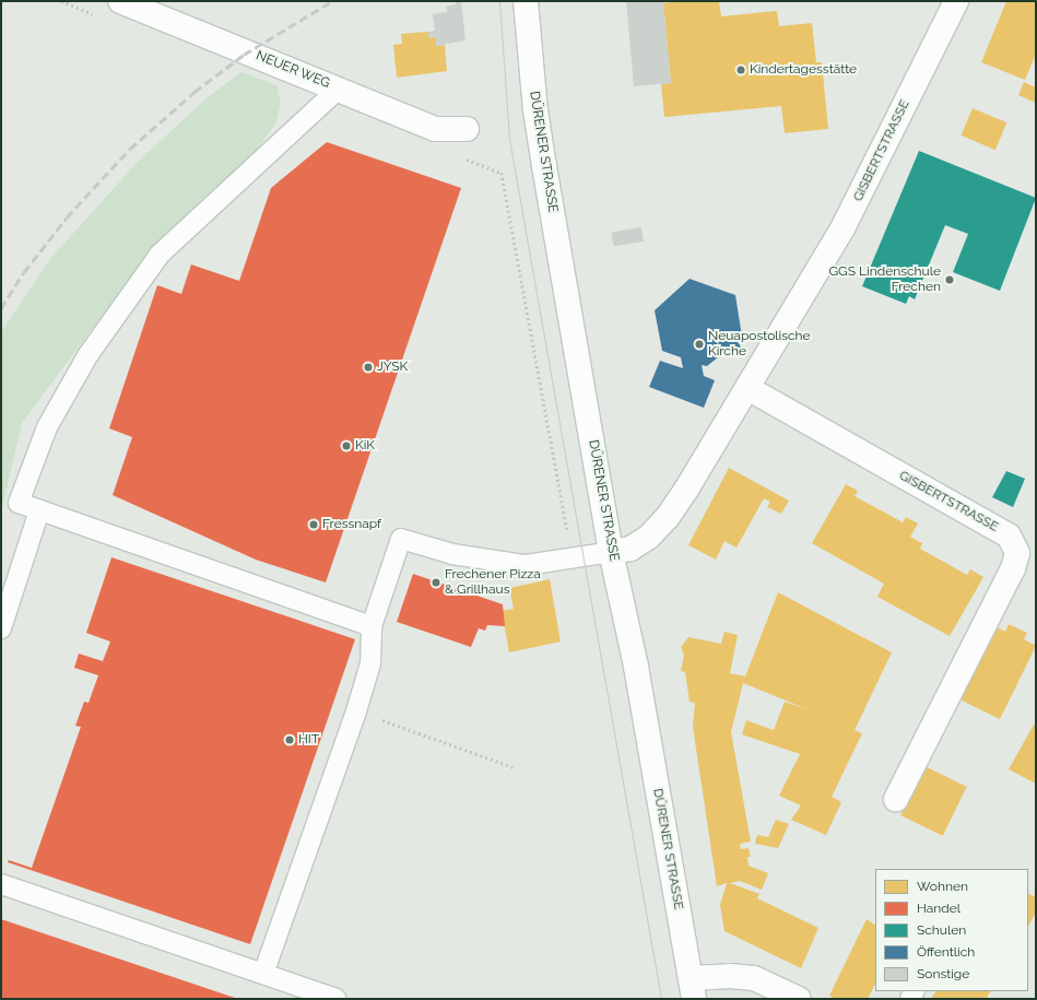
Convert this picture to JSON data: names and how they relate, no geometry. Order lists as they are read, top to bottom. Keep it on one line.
{"streets":{"street":["NEUER WEG","GISBERTSTRASSE","DÜRENER STRASSE"]},"crossings":[["GISBERTSTRASSE","DÜRENER STRASSE"]],"places":["Kindertagesstätte","GGS Lindenschule Frechen","Neuapostolische Kirche","JYSK","KiK","Fressnapf","Frechener Pizza & Grillhaus","HIT"],"legend":["Wohnen","Handel","Schulen","Öffentlich","Sonstige"]}
